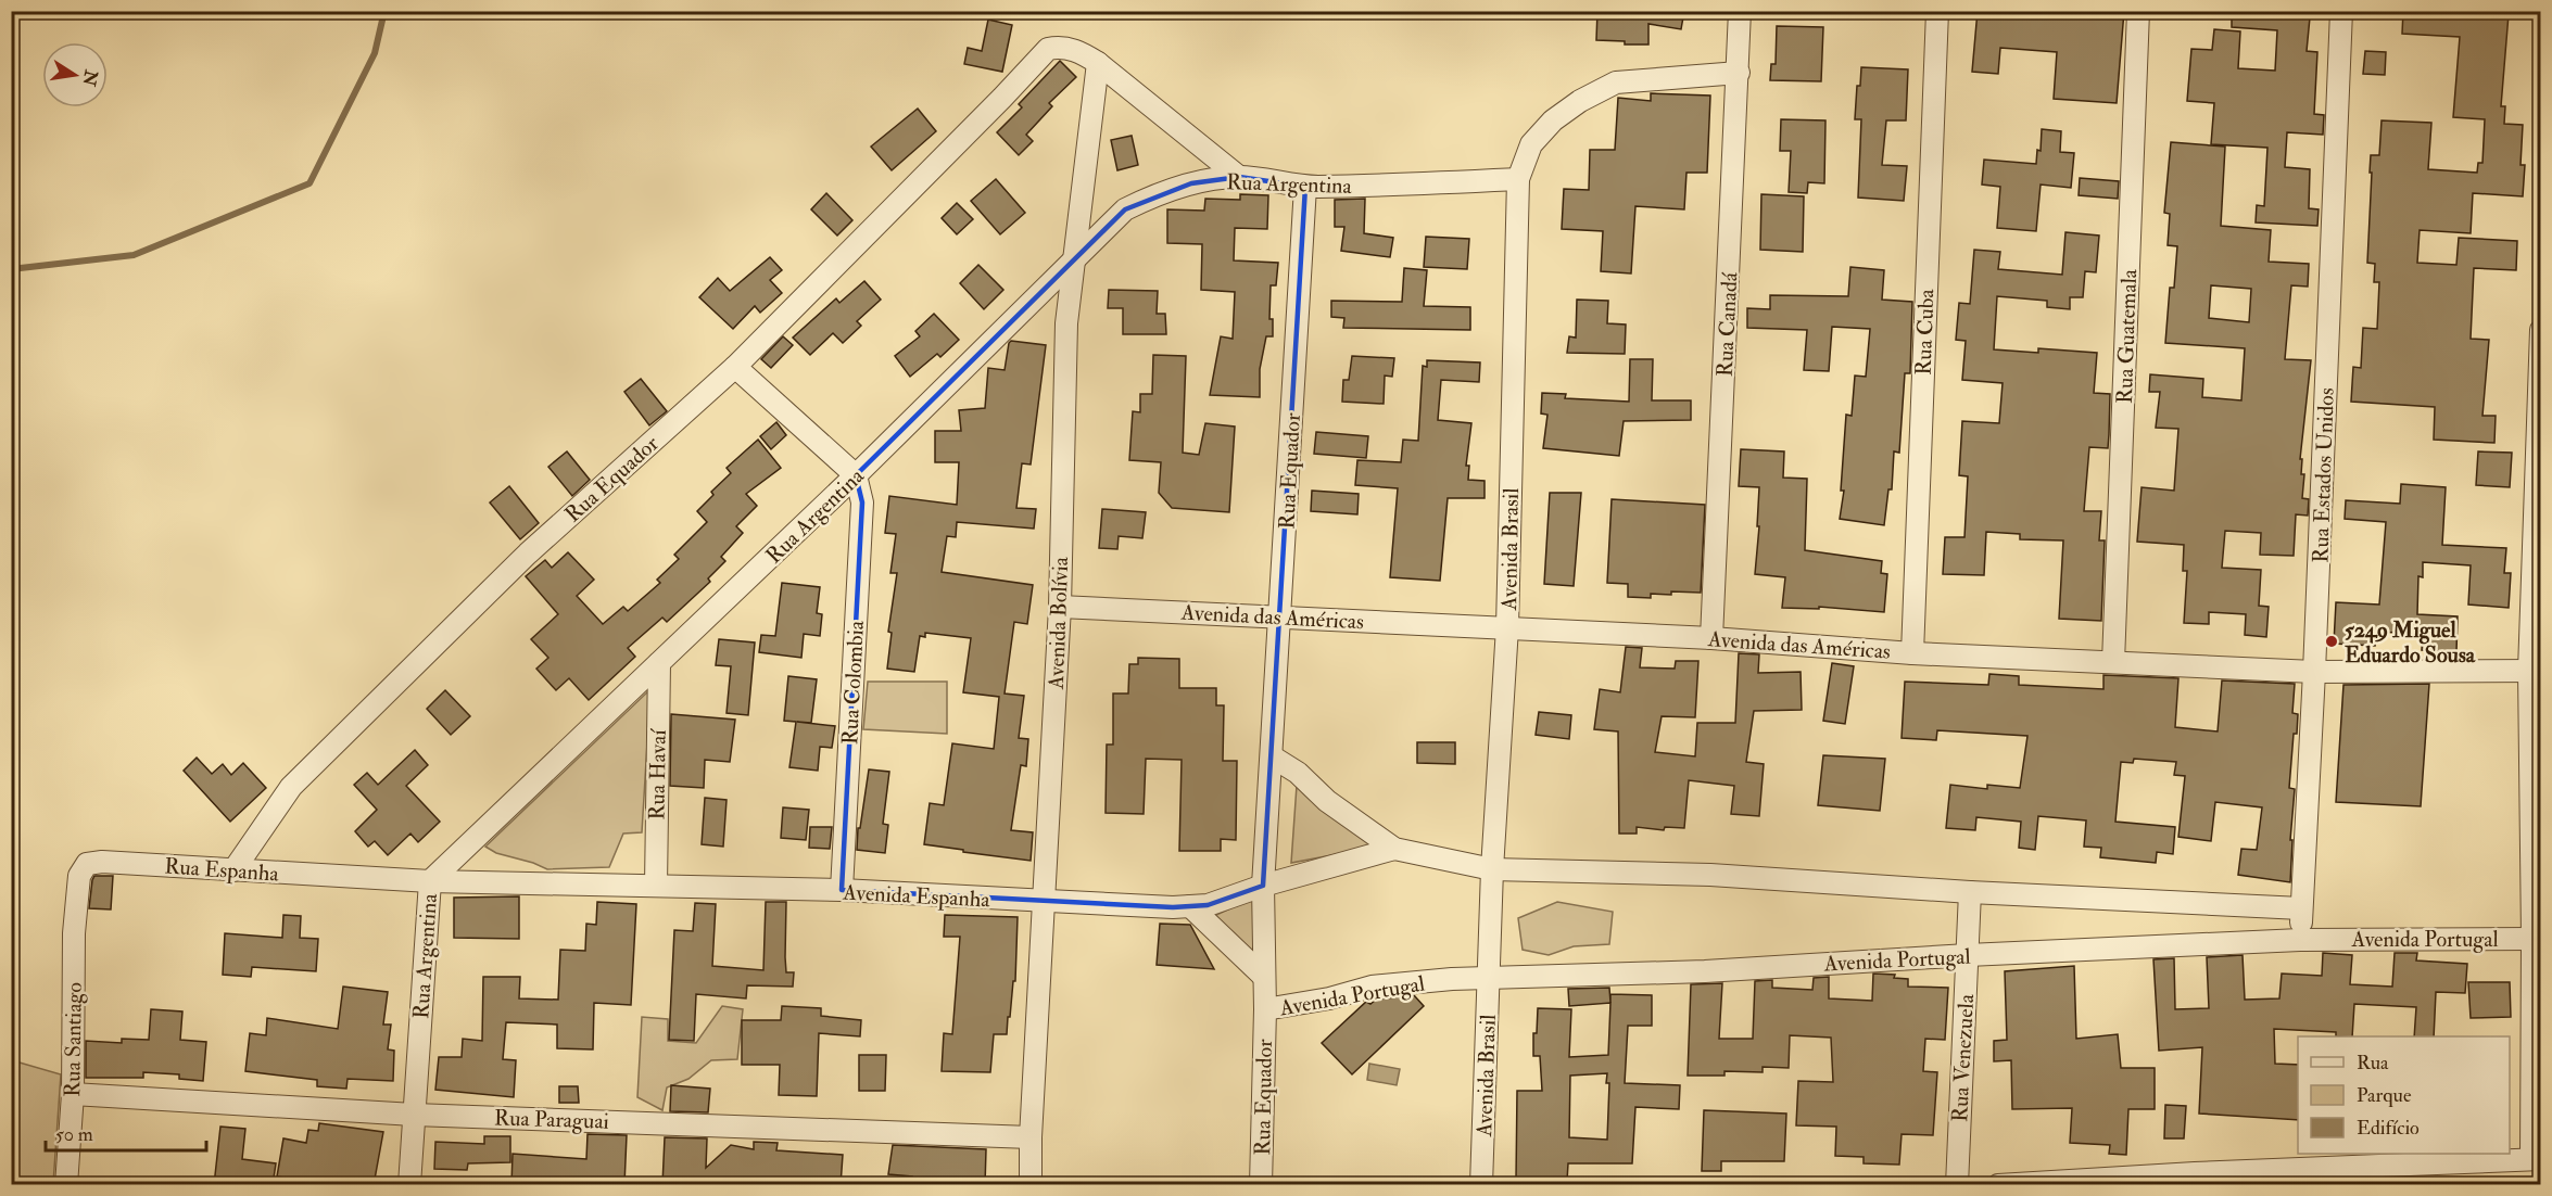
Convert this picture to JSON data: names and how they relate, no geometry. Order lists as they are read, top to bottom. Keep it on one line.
{"streets":{"street":["Rua Argentina","Rua Canadá","Rua Cuba","Rua Guatemala","Rua Equador","Rua Estados Unidos","Avenida Brasil","Avenida das Américas","Avenida Bolívia","Rua Colombia","Rua Havaí","Rua Espanha","Avenida Espanha","Avenida Portugal","Rua Santiago","Rua Venezuela","Rua Paraguai"]},"crossings":[["Rua Argentina","Rua Equador"],["Rua Argentina","Avenida Brasil"],["Rua Argentina","Avenida Bolívia"],["Rua Argentina","Rua Colombia"],["Rua Argentina","Rua Havaí"],["Rua Argentina","Rua Espanha"],["Rua Argentina","Avenida Espanha"],["Rua Argentina","Rua Paraguai"],["Rua Canadá","Avenida Brasil"],["Rua Canadá","Avenida das Américas"],["Rua Cuba","Avenida das Américas"],["Rua Guatemala","Avenida das Américas"],["Rua Equador","Avenida das Américas"],["Rua Equador","Avenida Bolívia"],["Rua Equador","Rua Espanha"],["Rua Equador","Avenida Espanha"],["Rua Equador","Avenida Portugal"],["Rua Estados Unidos","Avenida das Américas"],["Rua Estados Unidos","Avenida Portugal"],["Avenida Brasil","Avenida das Américas"],["Avenida Brasil","Avenida Portugal"],["Avenida das Américas","Avenida Bolívia"],["Avenida Bolívia","Avenida Espanha"],["Avenida Bolívia","Rua Paraguai"],["Rua Colombia","Avenida Espanha"],["Rua Havaí","Avenida Espanha"],["Rua Espanha","Avenida Espanha"],["Rua Espanha","Rua Santiago"],["Avenida Portugal","Rua Venezuela"],["Rua Santiago","Rua Paraguai"]],"places":["5249 Miguel Eduardo Sousa"],"legend":["Rua","Parque","Edifício"],"scale_bar":"50 m","north":"right"}
